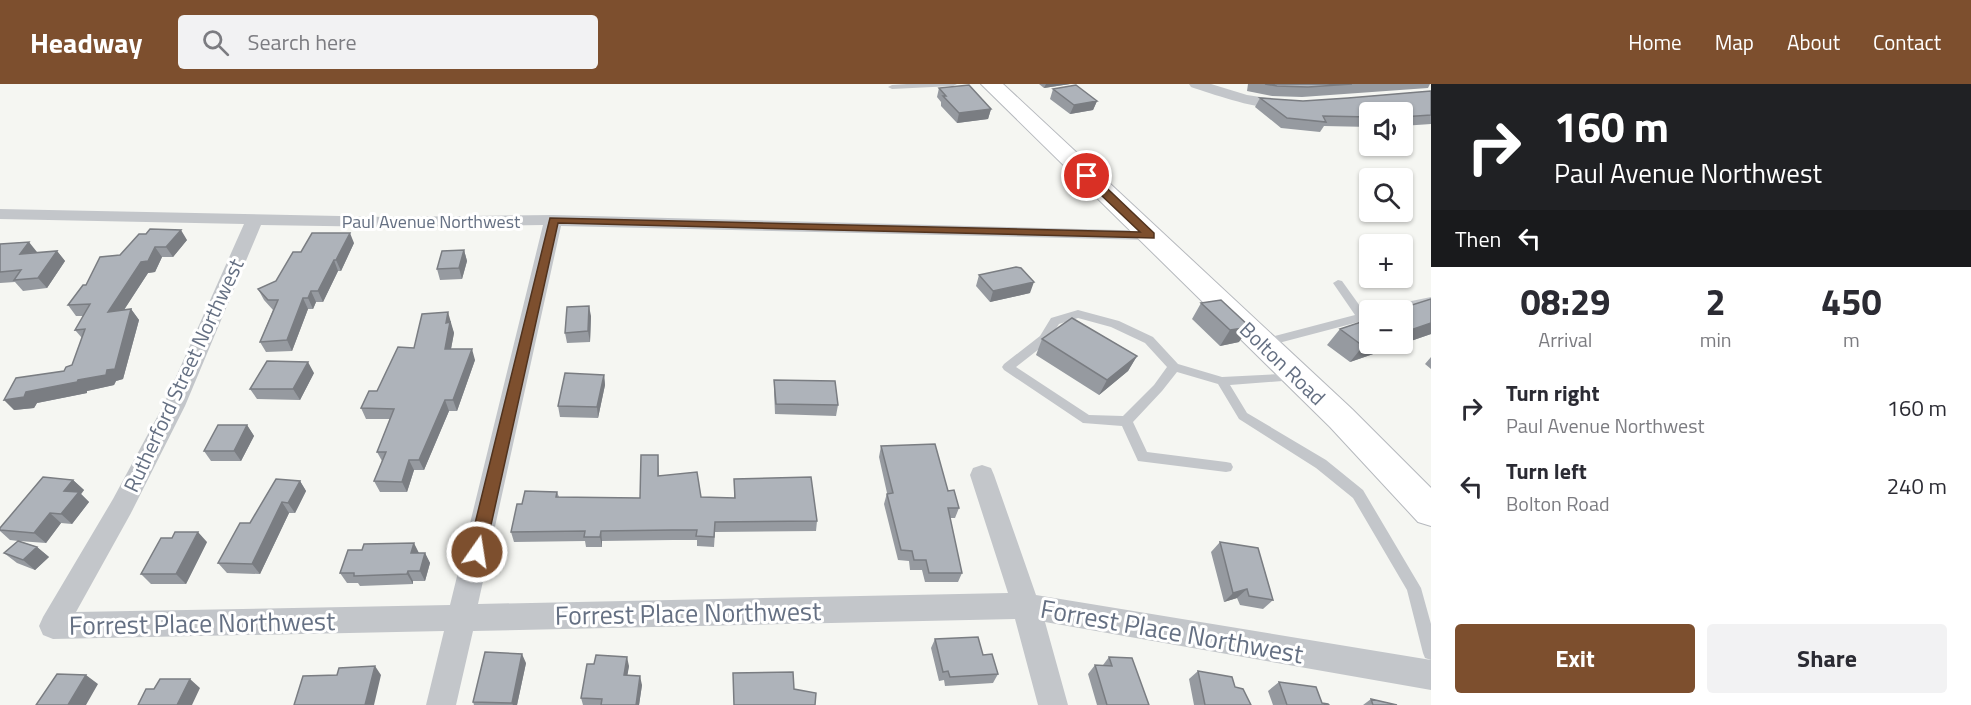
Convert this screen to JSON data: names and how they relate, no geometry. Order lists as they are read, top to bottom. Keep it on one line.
{"streets":{"street":["Paul Avenue Northwest","Bolton Road","Rutherford Street Northwest","Forrest Place Northwest"]},"crossings":[["Paul Avenue Northwest","Bolton Road"],["Paul Avenue Northwest","Rutherford Street Northwest"],["Rutherford Street Northwest","Forrest Place Northwest"]],"page":{"header":"Headway","search":"Search here","nav":["Home","Map","About","Contact"],"turn":["160 m","Paul Avenue Northwest"],"map_buttons":["+","−"],"then":"Then","eta":["08:29","Arrival","2","min","450","m"],"list":[{"name":"Turn right","note":"Paul Avenue Northwest","value":"160 m"},{"name":"Turn left","note":"Bolton Road","value":"240 m"}],"buttons":["Exit","Share"]}}
